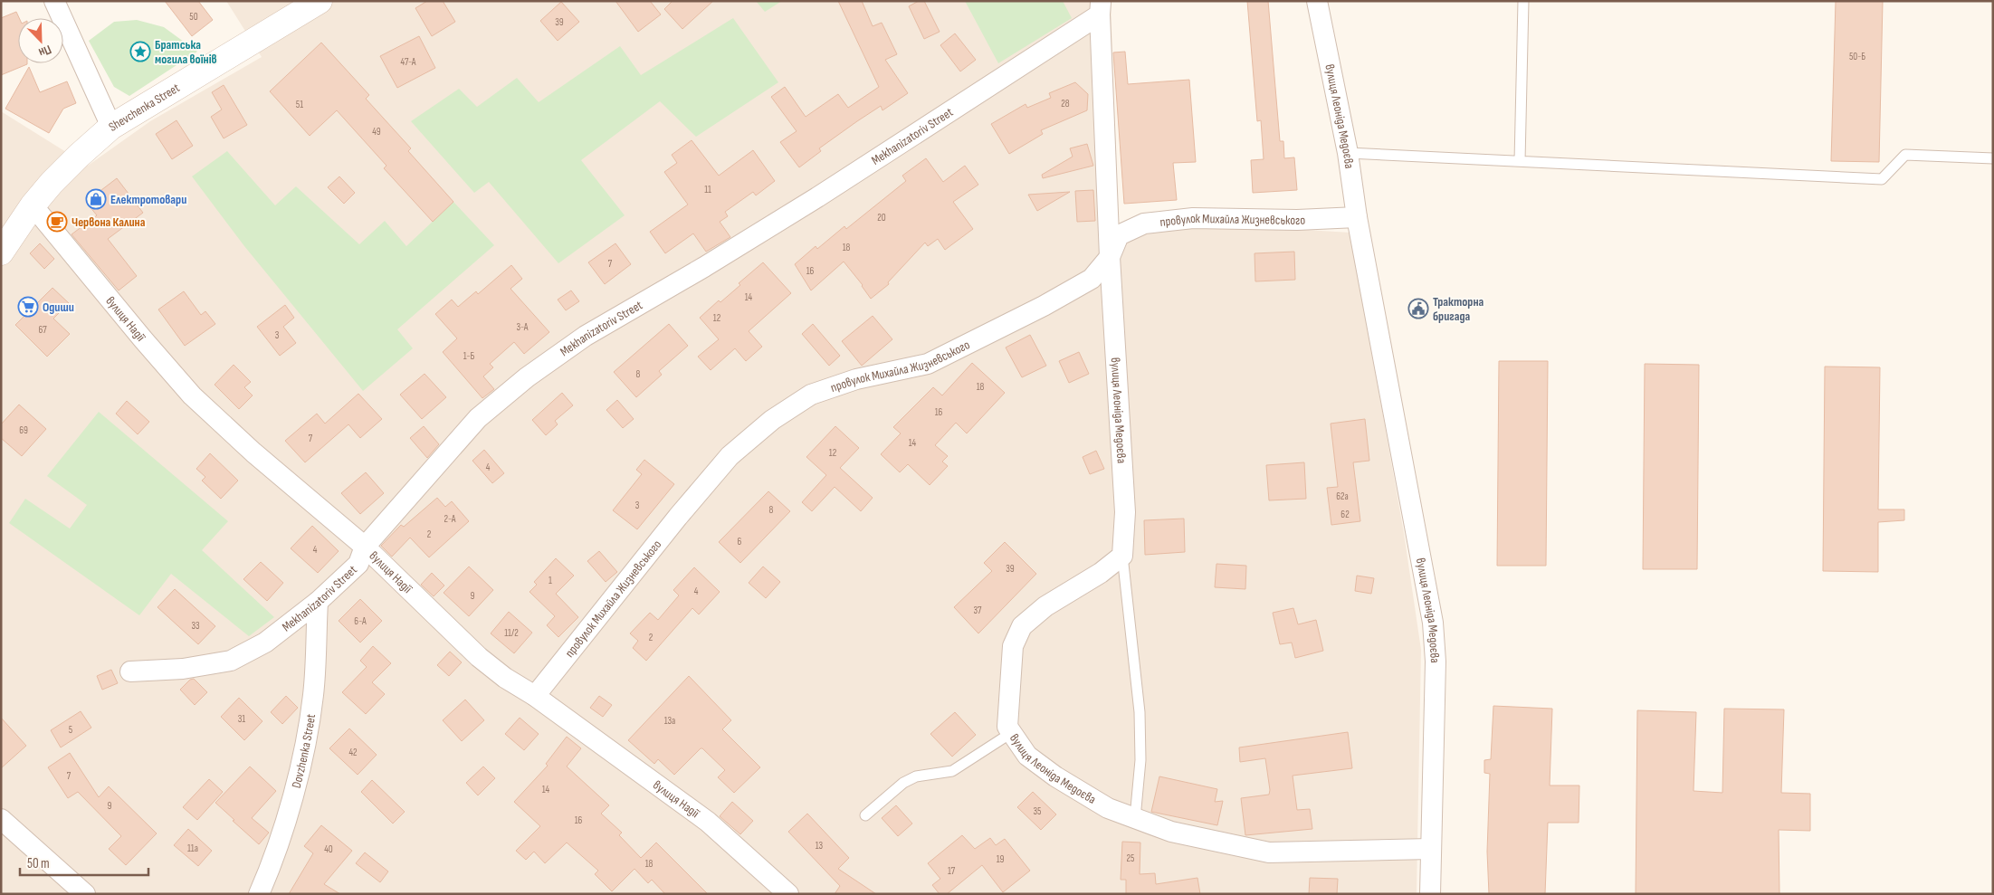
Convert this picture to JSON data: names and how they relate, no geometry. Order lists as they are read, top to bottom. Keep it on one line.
{"streets":{"main road":["Shevchenka Street"],"street":["вулиця Леоніда Медоєва","Mekhanizatoriv Street","провулок Михайла Жизневського","вулиця Надії","Dovzhenka Street"]},"crossings":[["Shevchenka Street","вулиця Надії"],["вулиця Леоніда Медоєва","Mekhanizatoriv Street"],["вулиця Леоніда Медоєва","провулок Михайла Жизневського"],["Mekhanizatoriv Street","вулиця Надії"],["Mekhanizatoriv Street","Dovzhenka Street"],["провулок Михайла Жизневського","вулиця Надії"]],"places":{"place":["Братська могила воїнів"],"shop":["Електротовари"],"cafe":["Червона Калина"],"supermarket":["Одиши"],"public building":["Тракторна бригада"]},"house_numbers":["50","39","50-Б","47-А","28","51","49","11","20","18","7","16","14","12","3-А","67","3","1-Б","8","18","16","69","7","14","12","4","62а","3","8","62","2-А","2","6","4","39","1","4","9","37","6-А","33","11/2","2","31","13а","5","42","7","14","9","35","16","13","11а","40","25","19","18","17"],"scale_bar":"50 m","north":"bottom right"}
